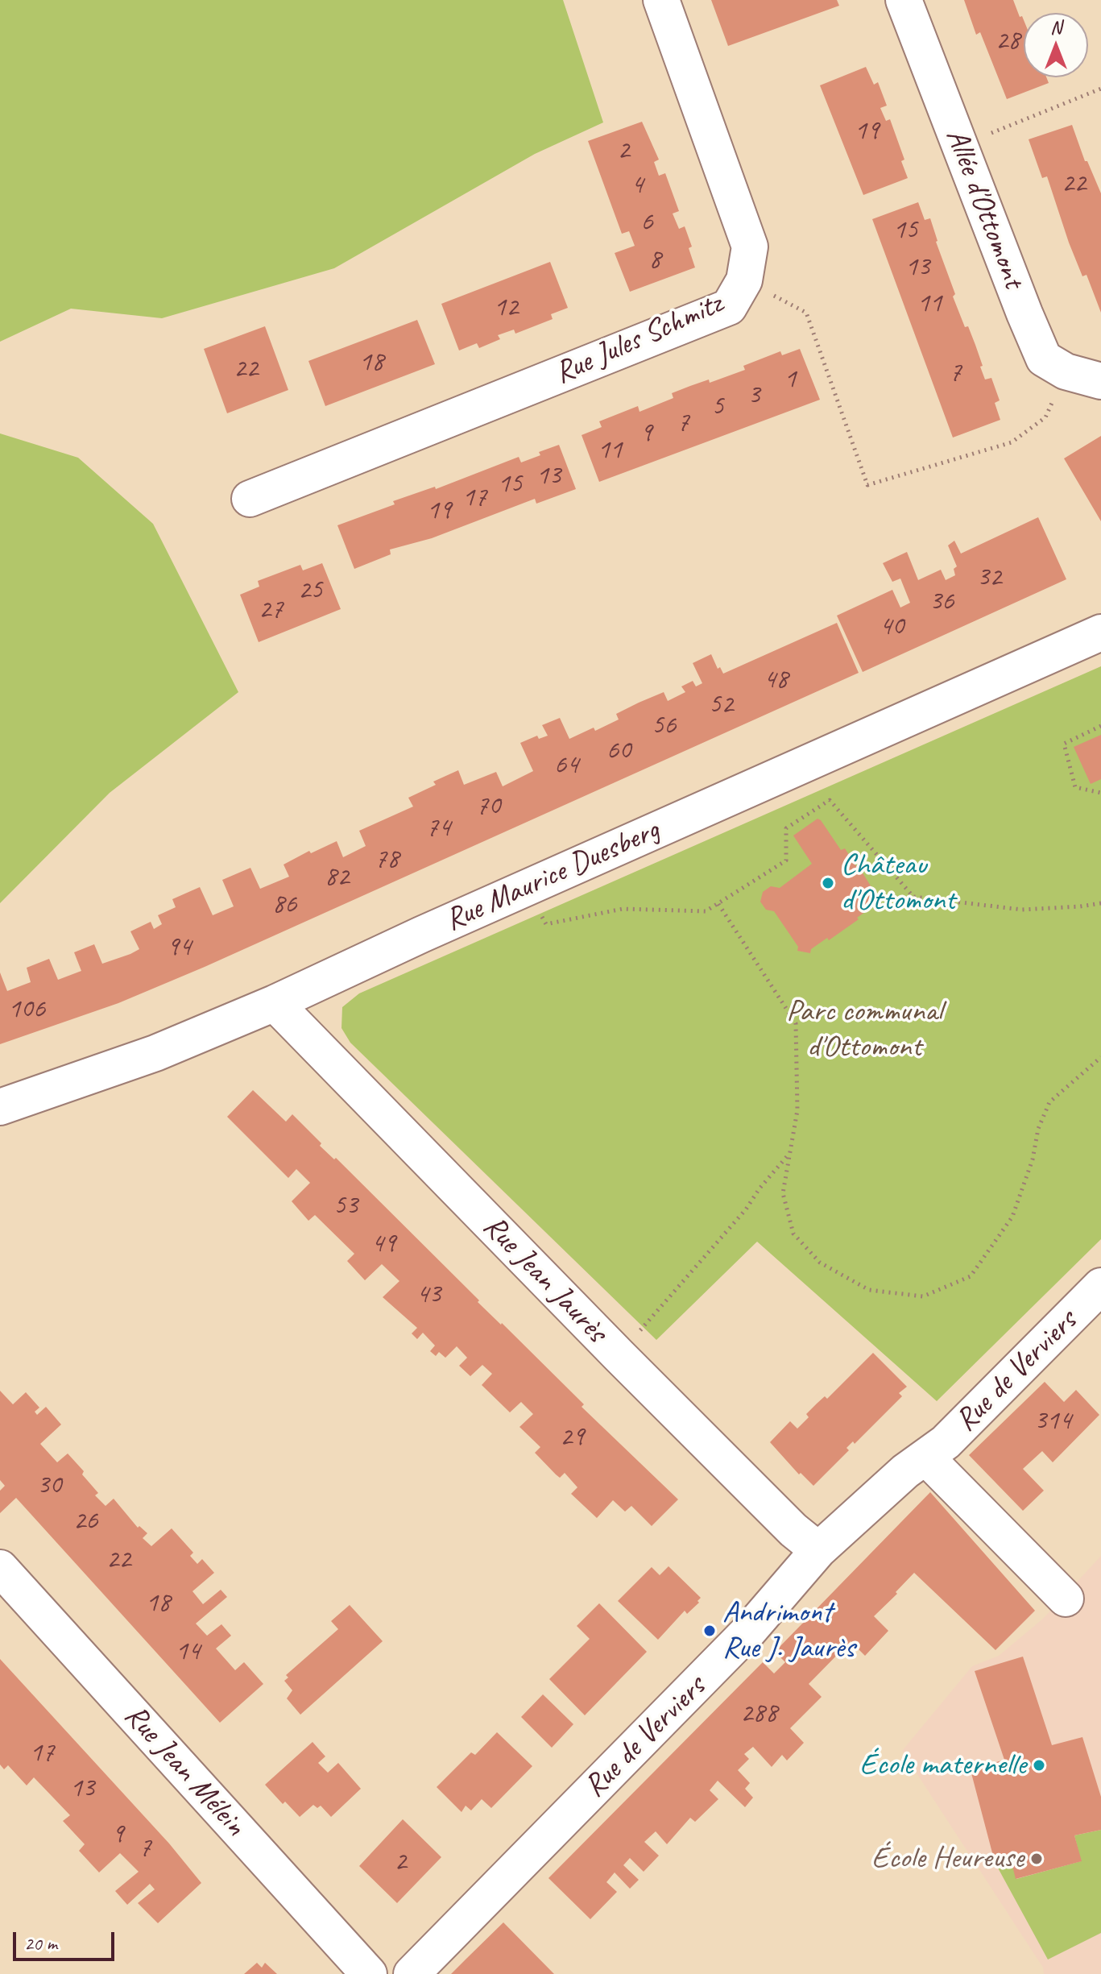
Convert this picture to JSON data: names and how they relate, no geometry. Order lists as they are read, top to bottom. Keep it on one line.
{"streets":{"street":["Allée d'Ottomont","Rue Jules Schmitz","Rue Maurice Duesberg","Rue Jean Jaurès","Rue de Verviers","Rue Jean Mélein"]},"crossings":[["Rue Maurice Duesberg","Rue Jean Jaurès"],["Rue Jean Jaurès","Rue de Verviers"]],"parks":["Parc communal d'Ottomont"],"places":["Château d'Ottomont","Andrimont Rue J. Jaurès","École maternelle","École Heureuse"],"house_numbers":["28","19","2","22","4","6","15","8","13","11","12","18","22","7","1","3","5","7","9","11","13","15","17","19","32","25","36","27","40","48","52","56","60","64","70","74","78","82","86","94","106","53","49","43","314","29","30","26","22","18","14","288","17","13","9","7","2"],"scale_bar":"20 m","north":"top"}
